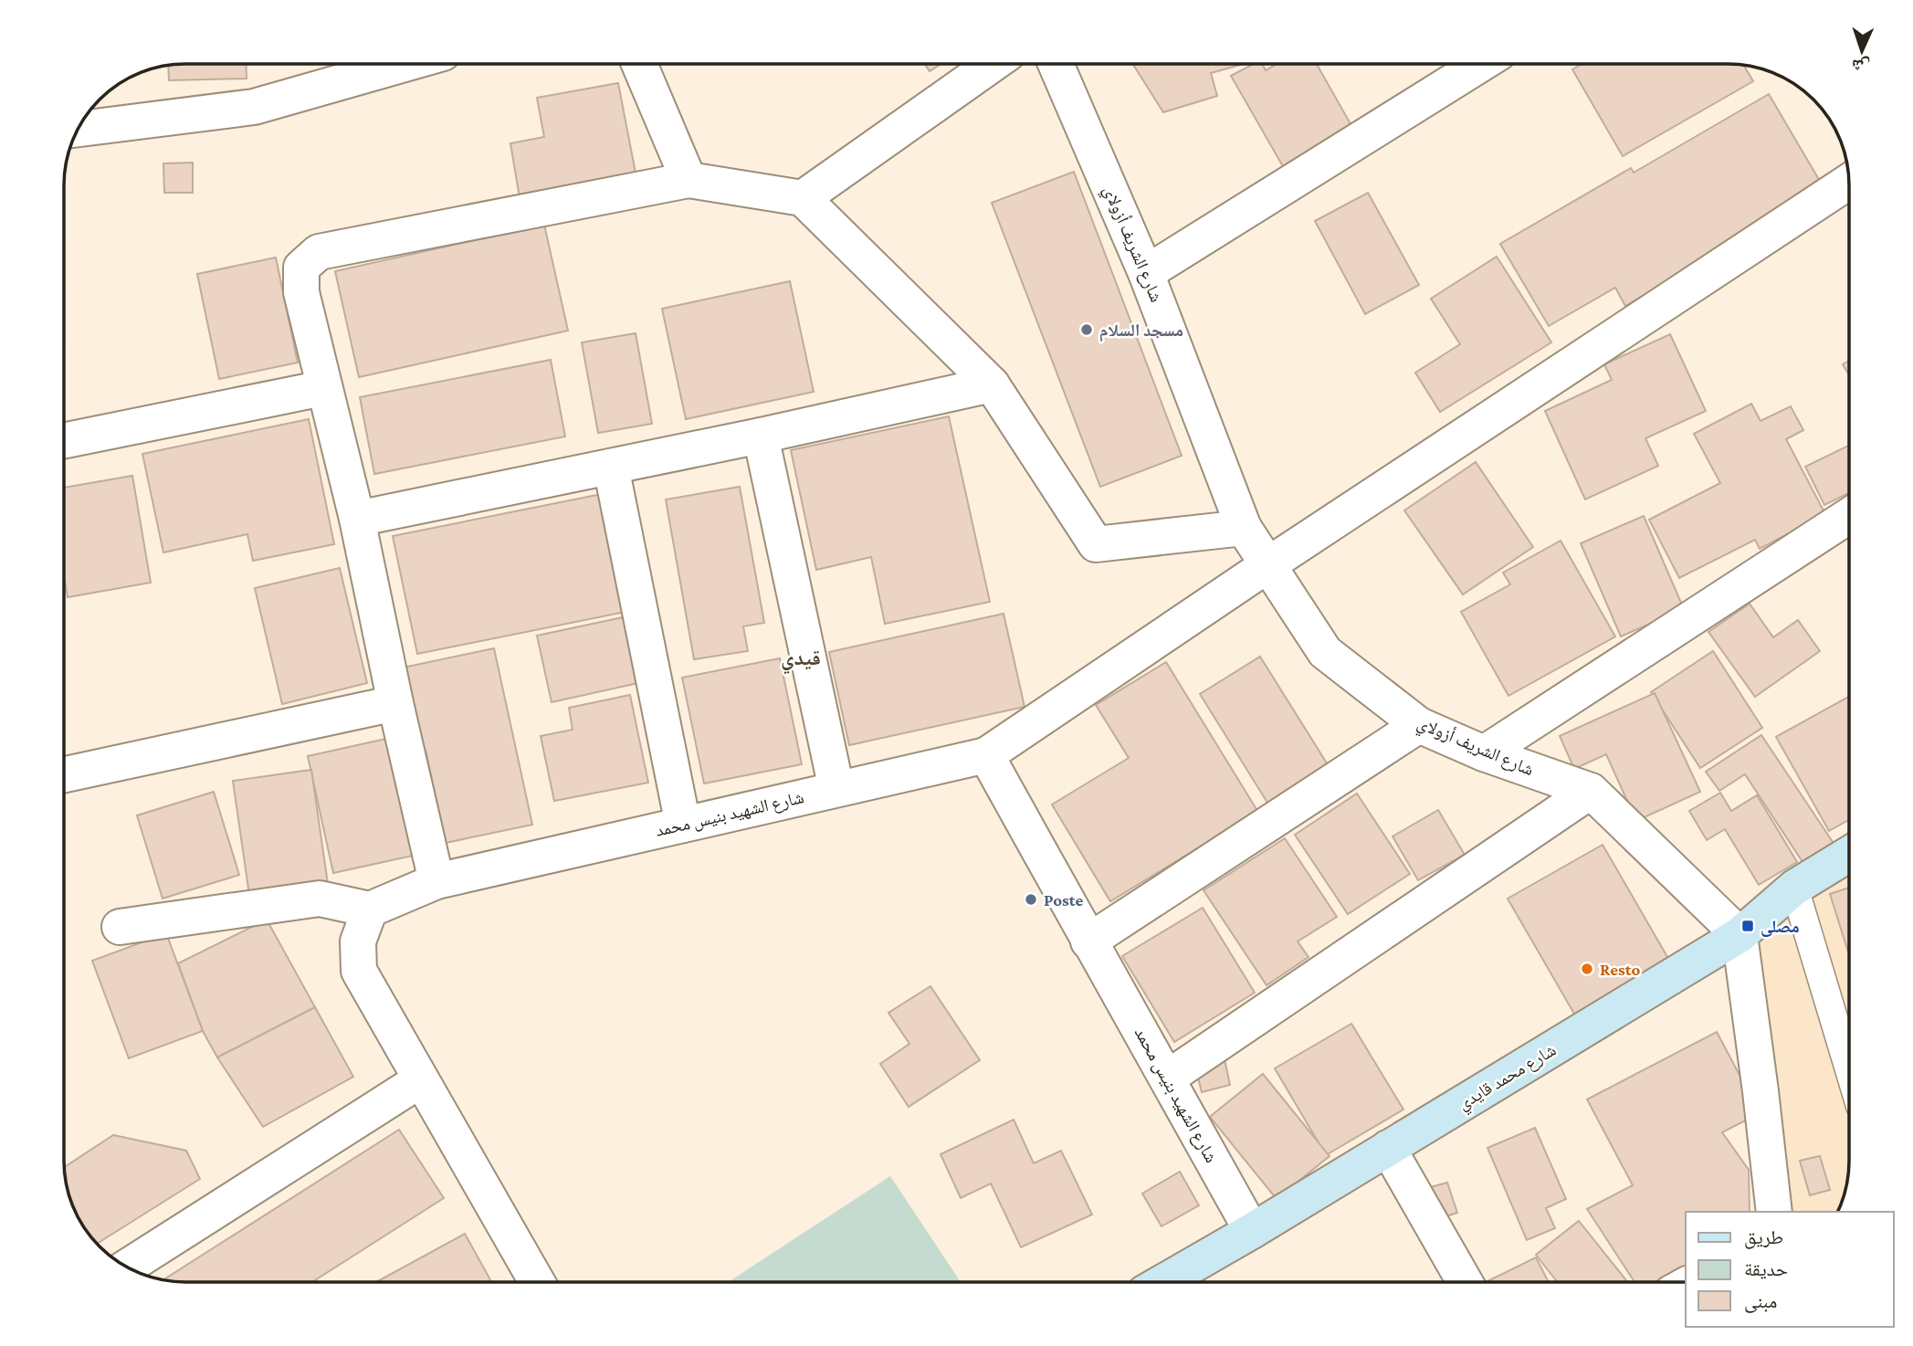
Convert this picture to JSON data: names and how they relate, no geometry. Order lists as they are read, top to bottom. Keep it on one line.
{"streets":{"main road":["شارع محمد قايدي"],"street":["شارع الشريف أزولاي","شارع الشهيد بنيس محمد"]},"crossings":[["شارع الشريف أزولاي","شارع محمد قايدي"],["شارع الشهيد بنيس محمد","شارع محمد قايدي"]],"districts":["قيدي"],"places":{"other":["مسجد السلام","Poste","Resto"],"transit":["مصلى"]},"legend":["طريق","حديقة","مبنى"],"north":"bottom"}
